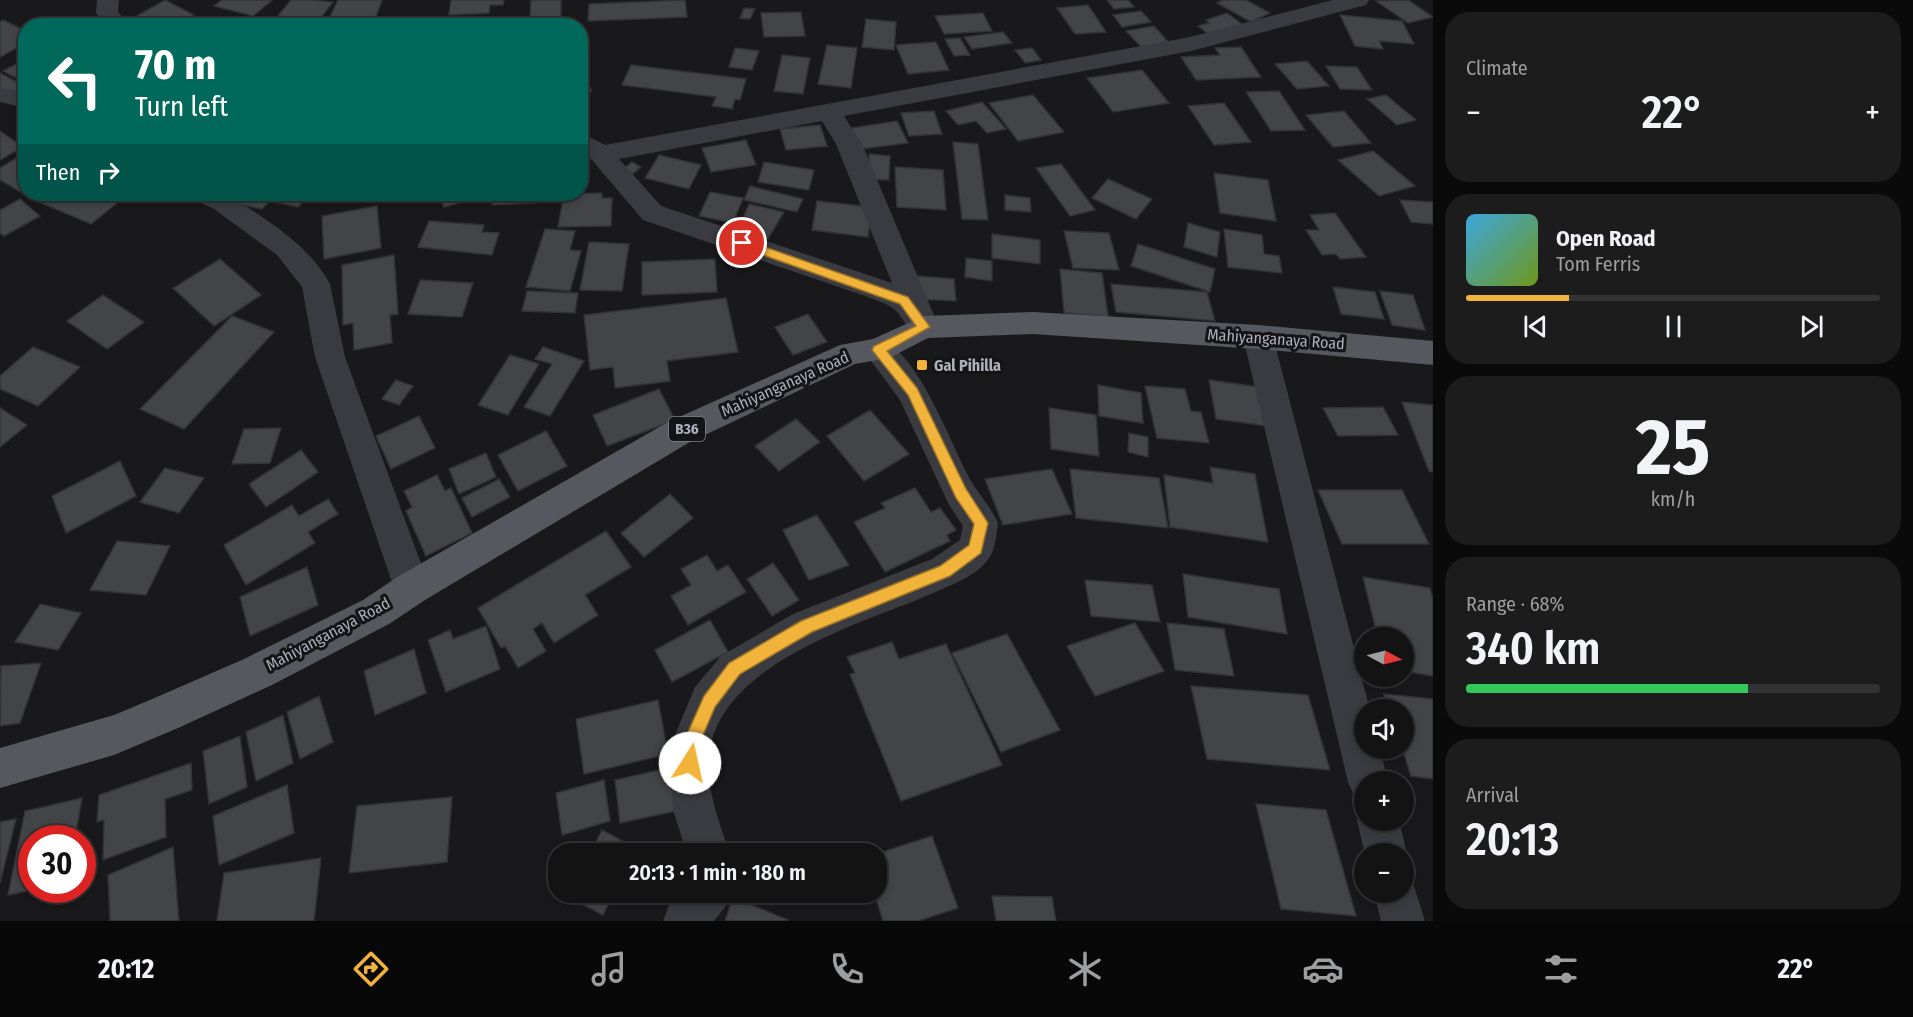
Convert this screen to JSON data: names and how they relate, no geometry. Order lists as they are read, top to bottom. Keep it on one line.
{"streets":{"main road":["Mahiyanganaya Road","B36"]},"places":{"transit":["Gal Pihilla"]},"north":"right","page":{"tile":["Climate",["25","km/h"],["Range · 68%","340 km"],["Arrival","20:13"]],"turn":["70 m","Turn left"],"heat":["−","22°","+"],"then":"Then","song":["Open Road","Tom Ferris"],"map_buttons":["+","−"],"limit":"30","trip":"20:13 · 1 min · 180 m","tabs":["20:12","22°"]}}
